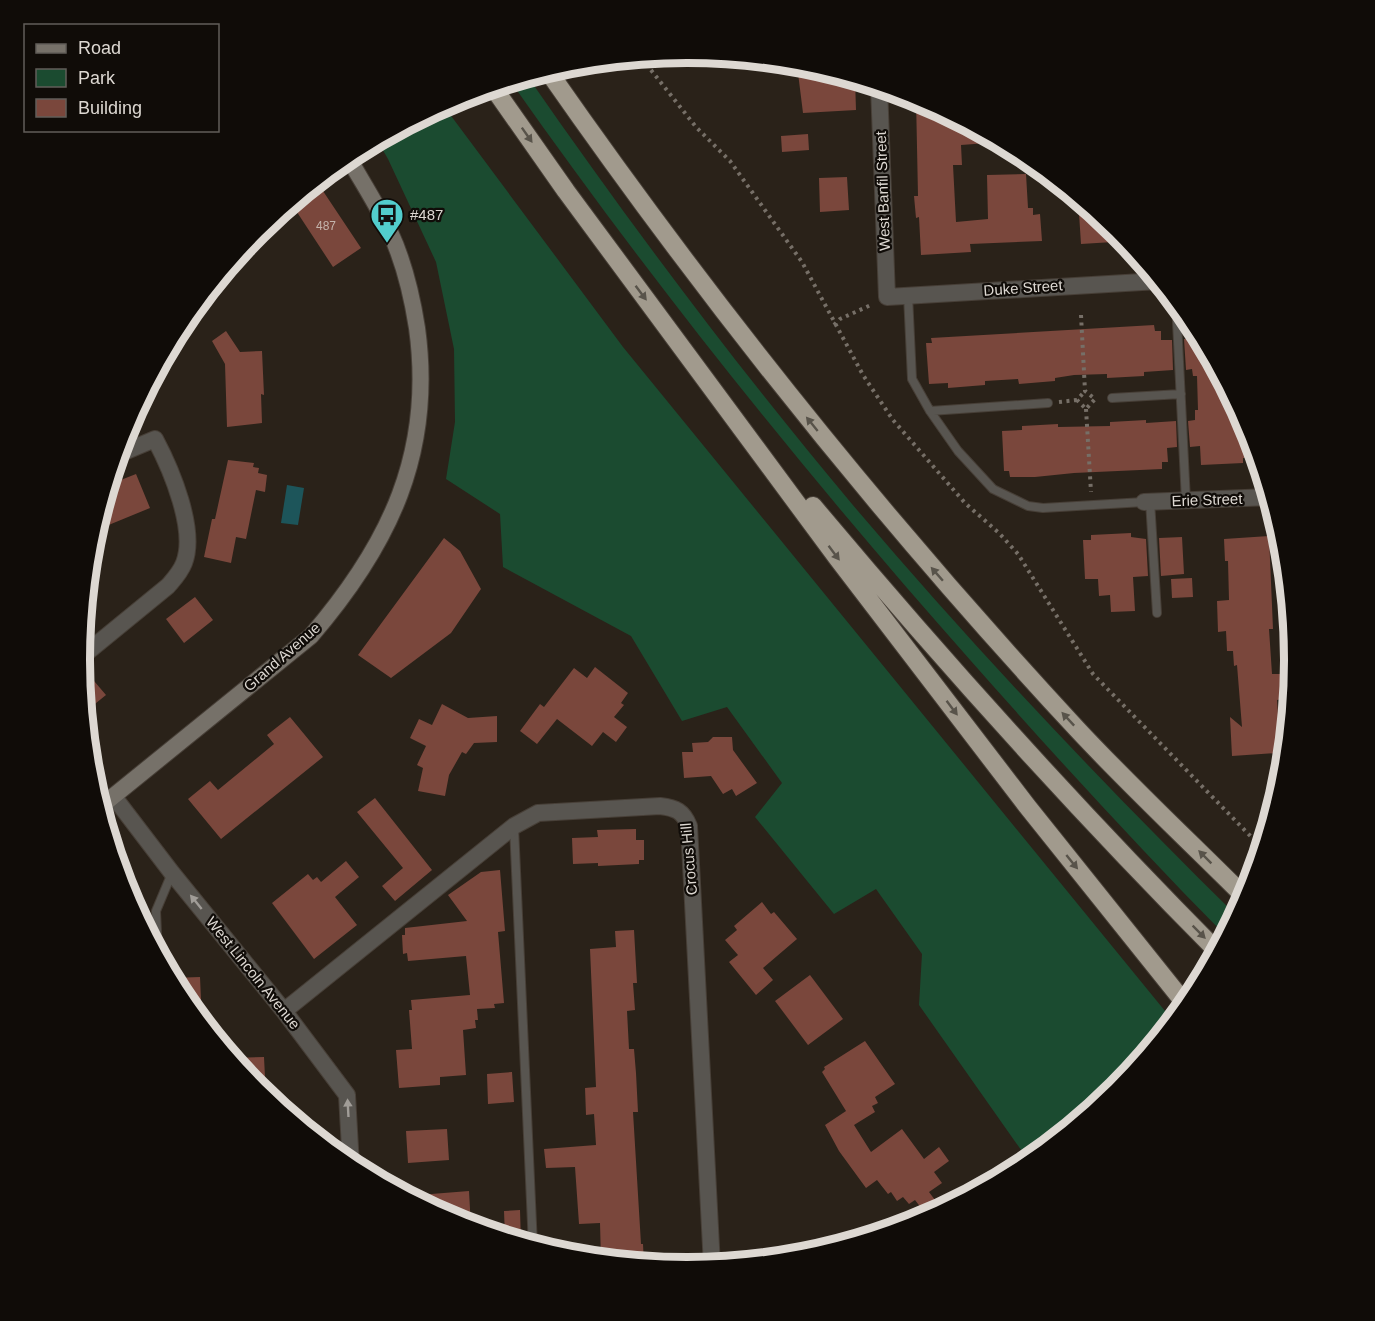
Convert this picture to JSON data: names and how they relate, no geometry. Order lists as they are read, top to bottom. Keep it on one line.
{"streets":{"main road":["Grand Avenue"],"street":["West Banfil Street","Duke Street","Erie Street","Crocus Hill","West Lincoln Avenue"]},"crossings":[["West Banfil Street","Duke Street"],["Grand Avenue","West Lincoln Avenue"],["Crocus Hill","West Lincoln Avenue"]],"one_way":["West Lincoln Avenue"],"places":{"bus stop":["#487"]},"house_numbers":["487"],"legend":["Road","Park","Building"]}
